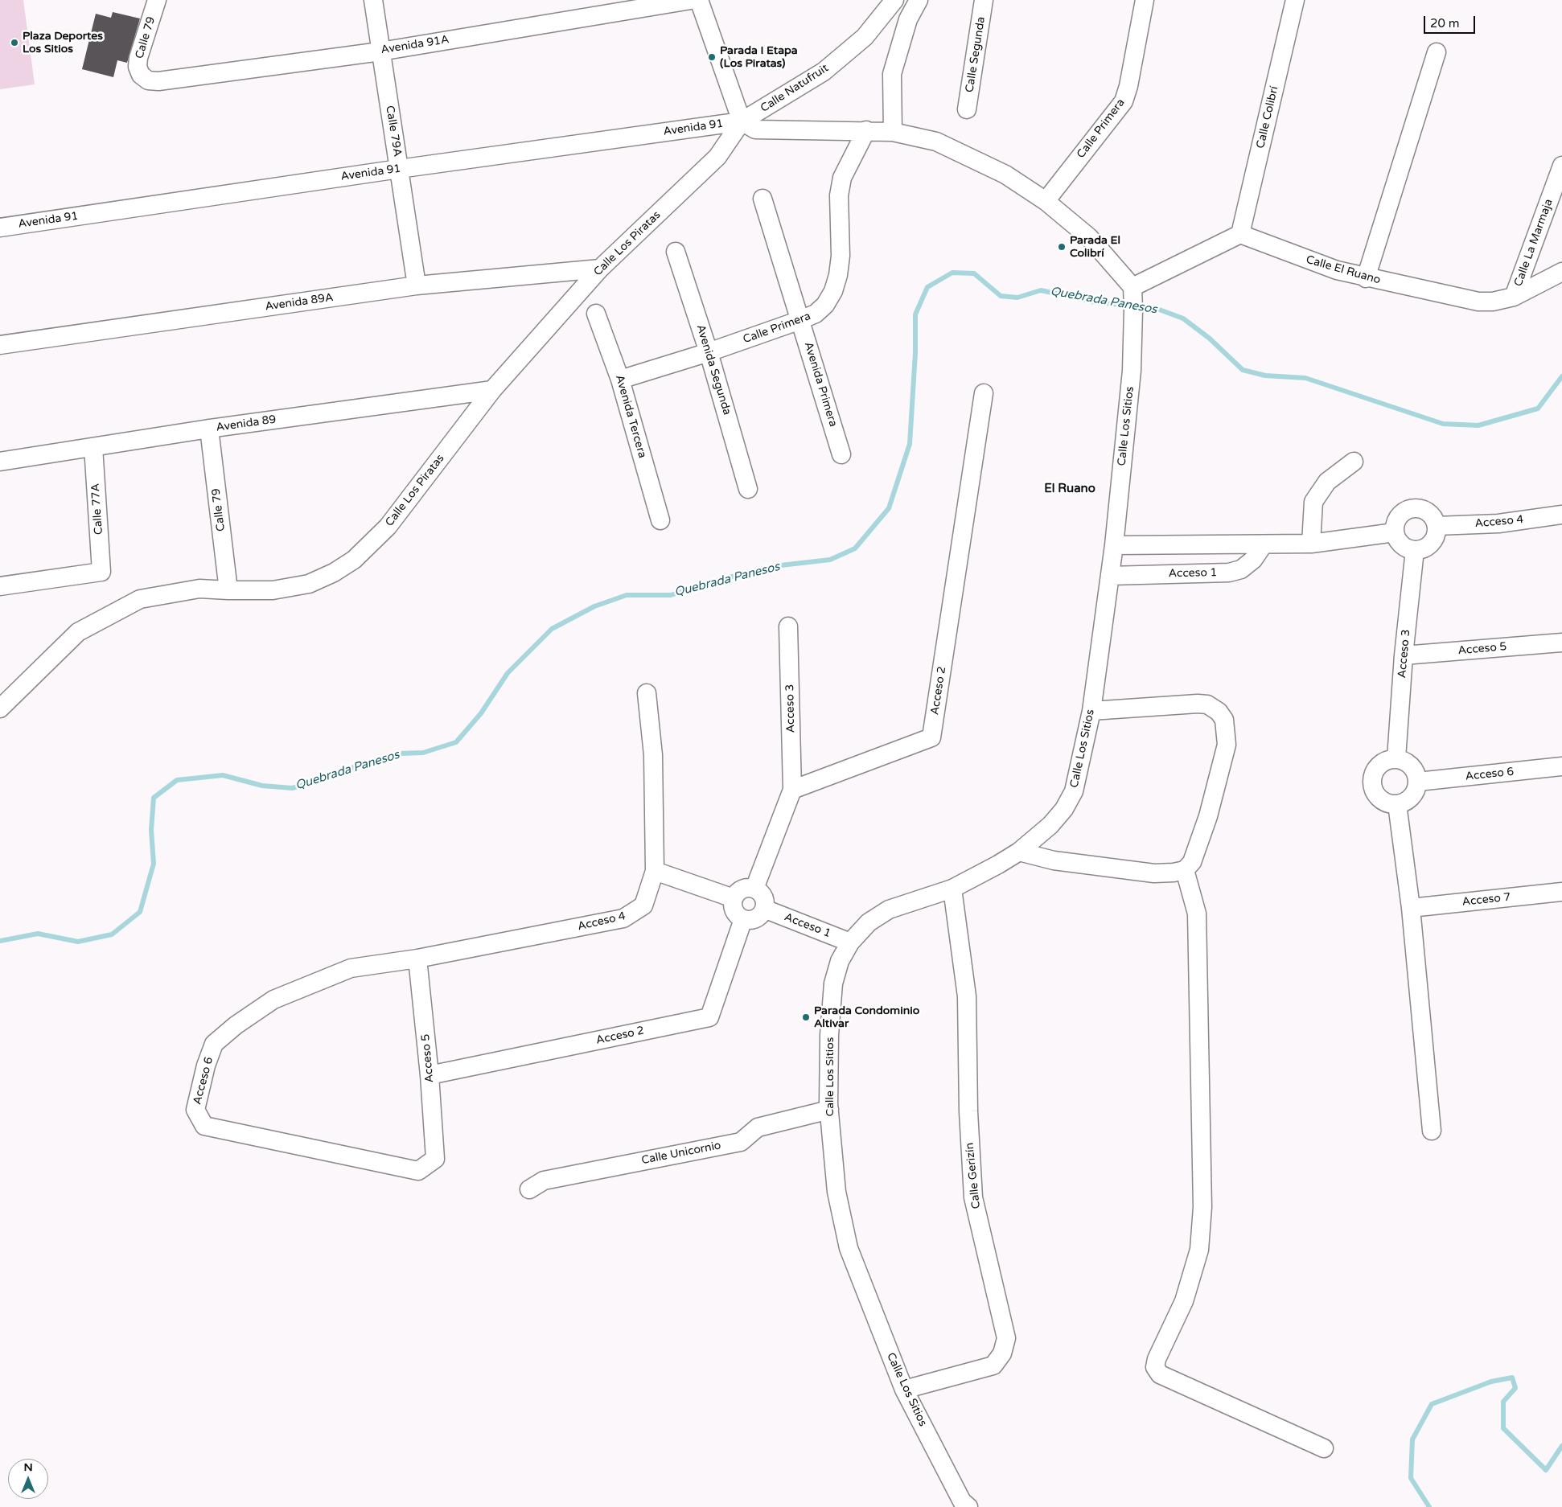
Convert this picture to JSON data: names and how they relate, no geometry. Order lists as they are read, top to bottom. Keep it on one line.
{"streets":{"street":["Calle 79","Avenida 91A","Calle Segunda","Calle Natufruit","Calle Colibrí","Avenida 91","Calle Primera","Calle 79A","Calle La Marmaja","Calle Los Piratas","Calle El Ruano","Avenida 89A","Avenida Segunda","Avenida Primera","Avenida Tercera","Avenida 89","Calle Los Sitios","Calle 77A","Acceso 4","Acceso 1","Acceso 5","Acceso 3","Acceso 2","Acceso 6","Acceso 7","Calle Unicornio","Calle Gerizín"]},"crossings":[["Calle 79","Avenida 91A"],["Calle 79","Calle Los Piratas"],["Calle 79","Avenida 89"],["Avenida 91A","Calle 79A"],["Calle Natufruit","Avenida 91"],["Calle Natufruit","Calle Los Piratas"],["Calle Colibrí","Calle El Ruano"],["Avenida 91","Calle 79A"],["Avenida 91","Calle Los Piratas"],["Calle Primera","Avenida Segunda"],["Calle Primera","Avenida Primera"],["Calle Primera","Avenida Tercera"],["Calle 79A","Avenida 89A"],["Calle La Marmaja","Calle El Ruano"],["Calle Los Piratas","Avenida 89A"],["Calle Los Piratas","Avenida 89"],["Avenida 89","Calle 77A"],["Calle Los Sitios","Acceso 1"],["Calle Los Sitios","Calle Unicornio"],["Calle Los Sitios","Calle Gerizín"],["Acceso 4","Acceso 5"],["Acceso 4","Acceso 3"],["Acceso 4","Acceso 6"],["Acceso 1","Acceso 2"],["Acceso 5","Acceso 3"],["Acceso 5","Acceso 2"],["Acceso 5","Acceso 6"],["Acceso 3","Acceso 2"],["Acceso 3","Acceso 6"]],"districts":["El Ruano"],"water":["Quebrada Panesos"],"places":["Plaza Deportes Los Sitios","Parada I Etapa (Los Piratas)","Parada El Colibrí","Parada Condominio Altivar"],"scale_bar":"20 m","north":"top"}
